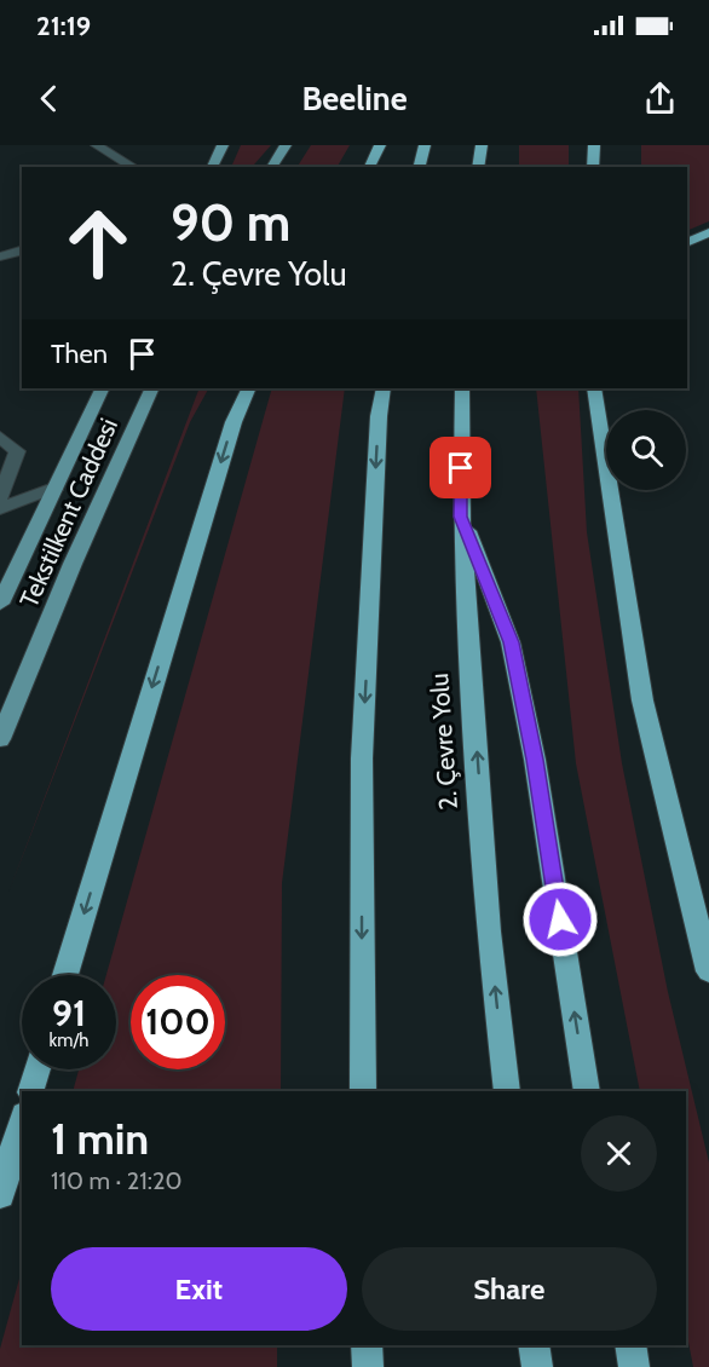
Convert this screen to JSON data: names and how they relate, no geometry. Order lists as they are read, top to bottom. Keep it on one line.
{"streets":{"highway":["2. Çevre Yolu"],"main road":["Tekstilkent Caddesi"]},"page":{"status":"21:19","header":"Beeline","turn":["90 m","2. Çevre Yolu"],"then":"Then","speed":"91 km/h","limit":"100","heading":["1 min","110 m · 21:20"],"buttons":["Exit","Share"]}}
